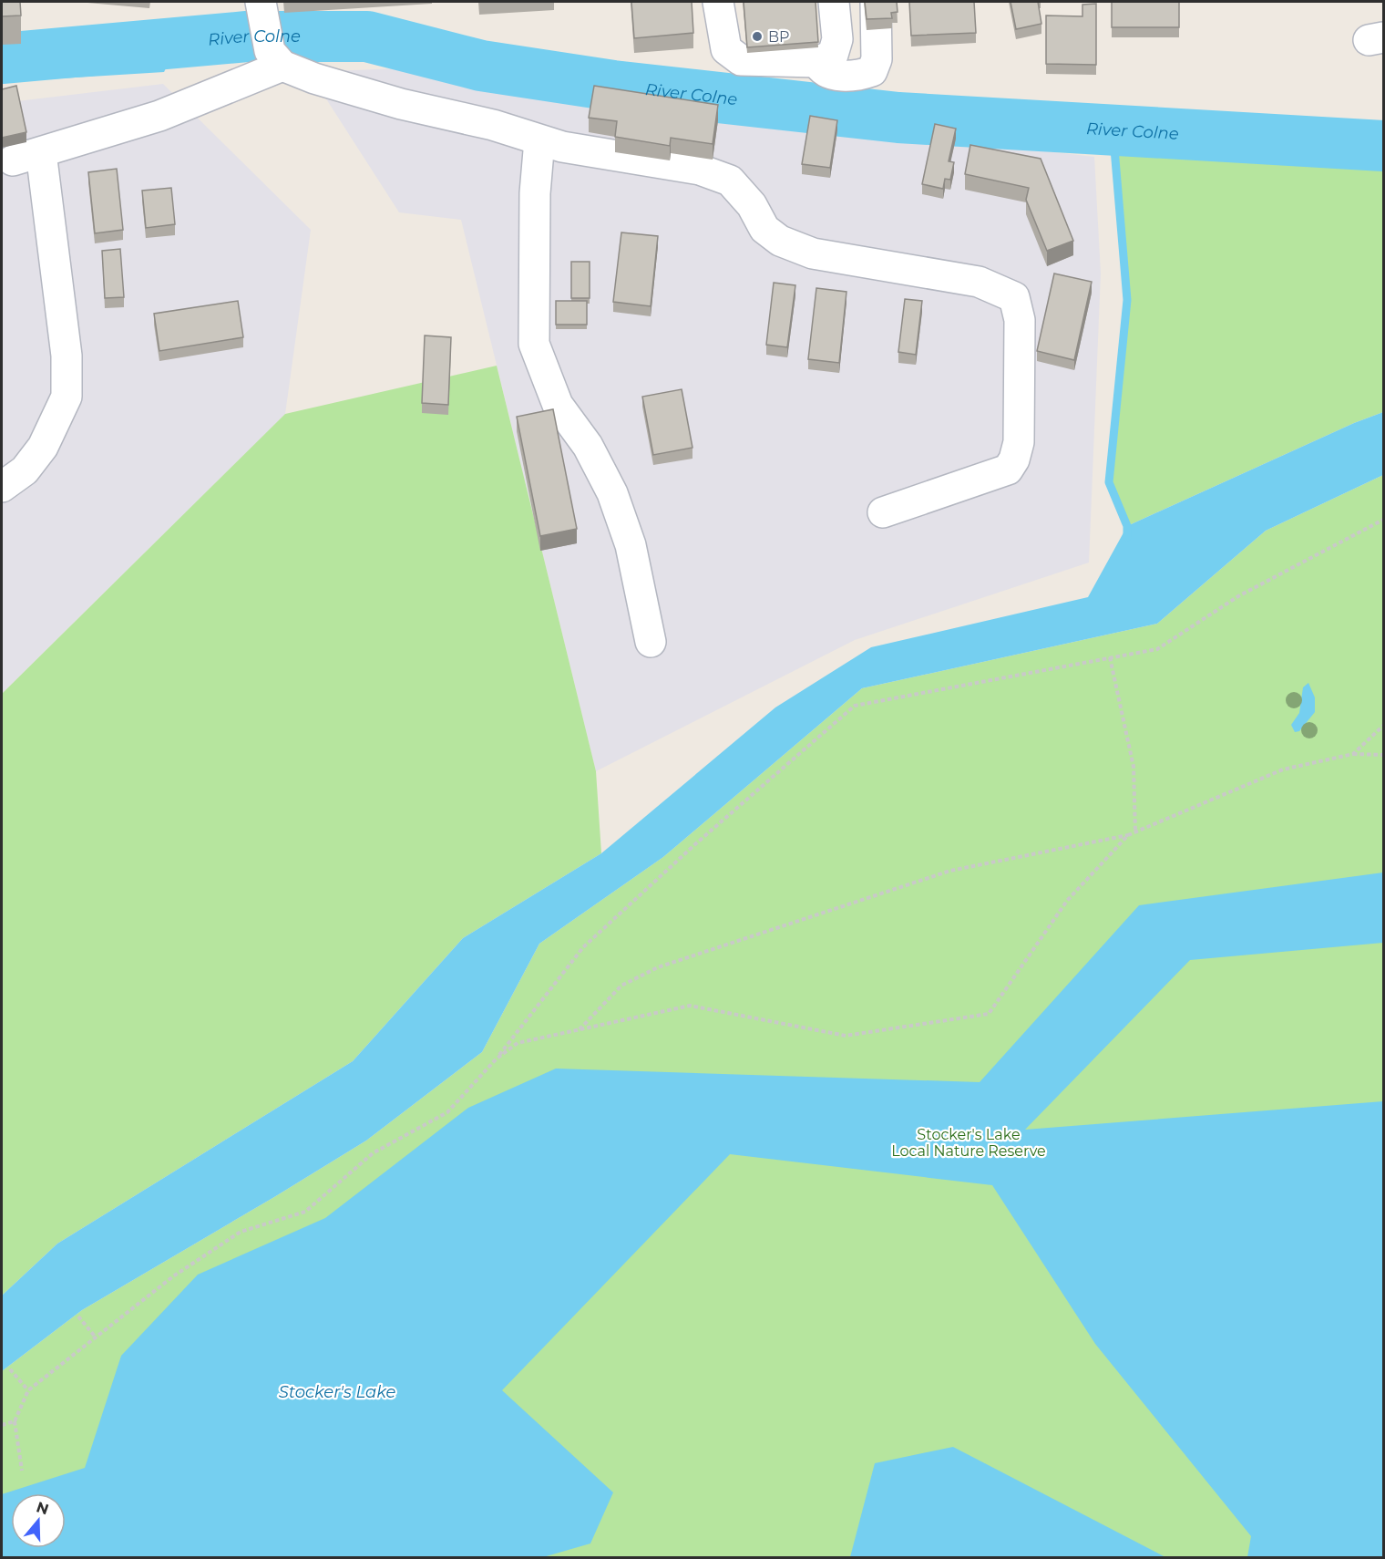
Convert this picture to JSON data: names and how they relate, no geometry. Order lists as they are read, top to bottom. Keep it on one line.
{"water":["River Colne","Stocker's Lake"],"parks":["Stocker's Lake Local Nature Reserve"],"places":["BP"],"north":"top"}
